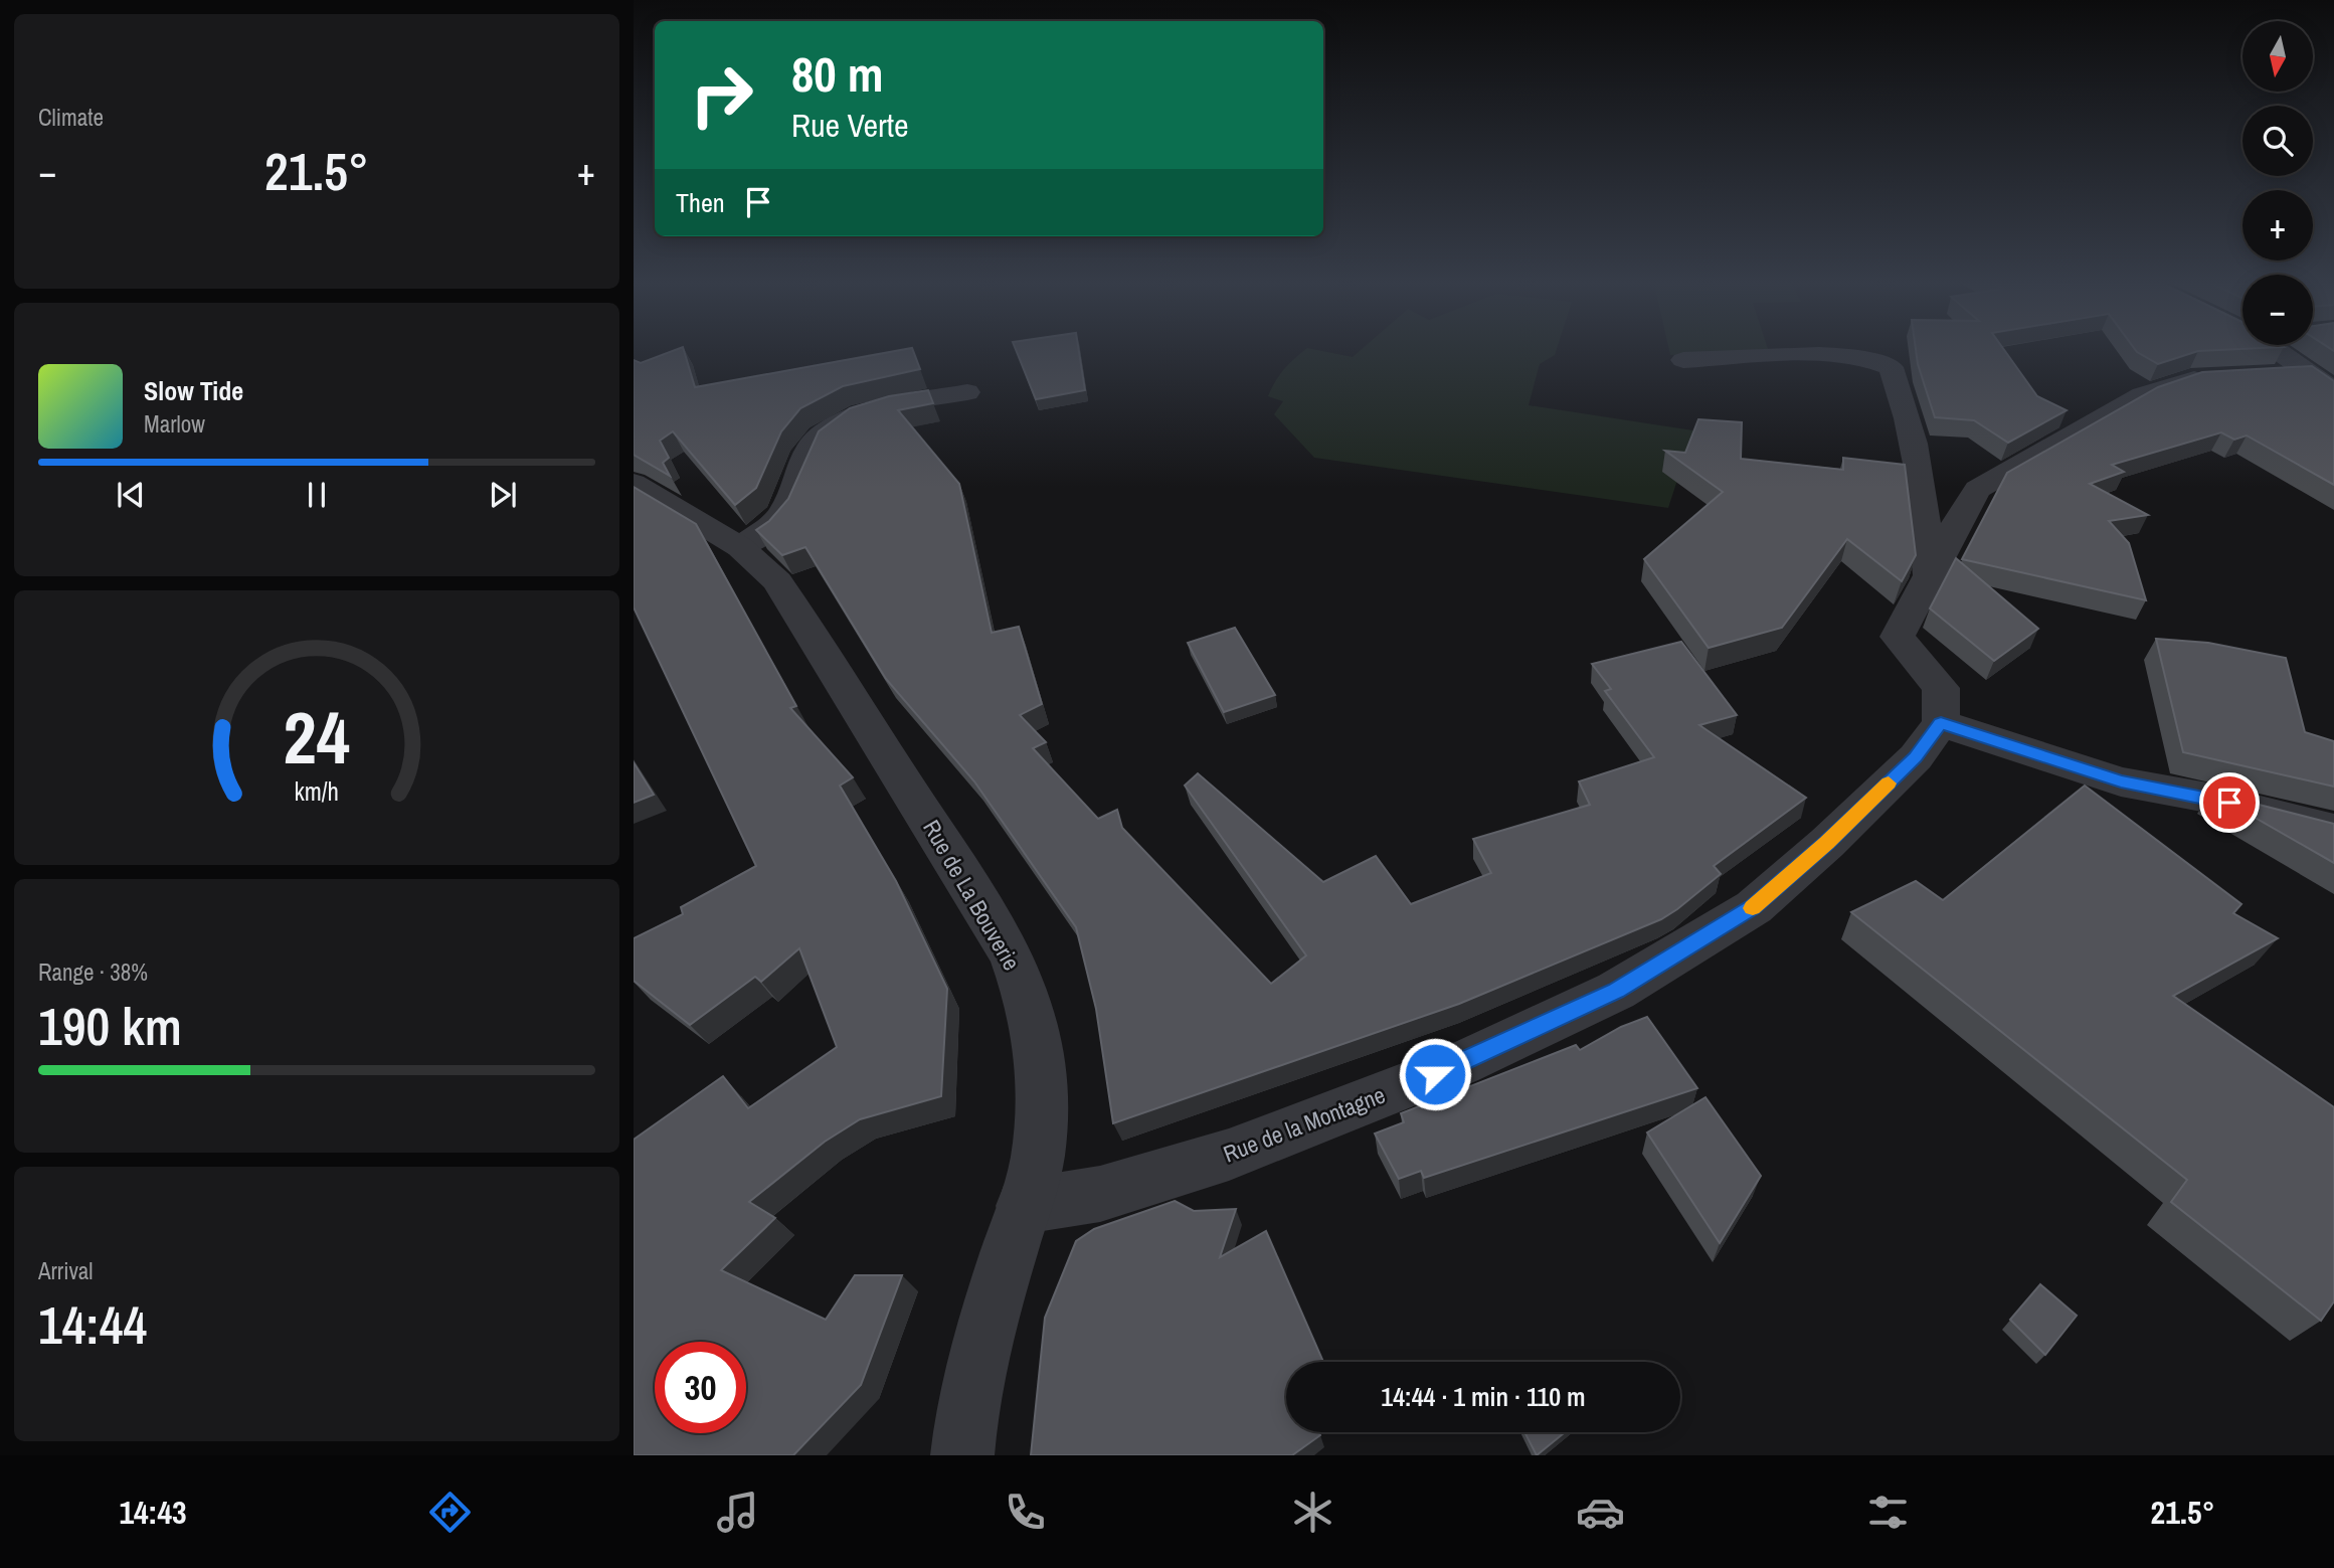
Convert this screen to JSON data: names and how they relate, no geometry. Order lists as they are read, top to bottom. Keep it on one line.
{"streets":{"street":["Rue de La Bouverie","Rue de la Montagne"]},"crossings":[["Rue de La Bouverie","Rue de la Montagne"]],"north":"bottom","page":{"tile":["Climate",["Range · 38%","190 km"],["Arrival","14:44"]],"map_buttons":["+","−"],"turn":["80 m","Rue Verte"],"heat":["−","21.5°","+"],"then":"Then","song":["Slow Tide","Marlow"],"limit":"30","trip":"14:44 · 1 min · 110 m","tabs":["14:43","21.5°"],"gauge":["24","km/h"]}}
